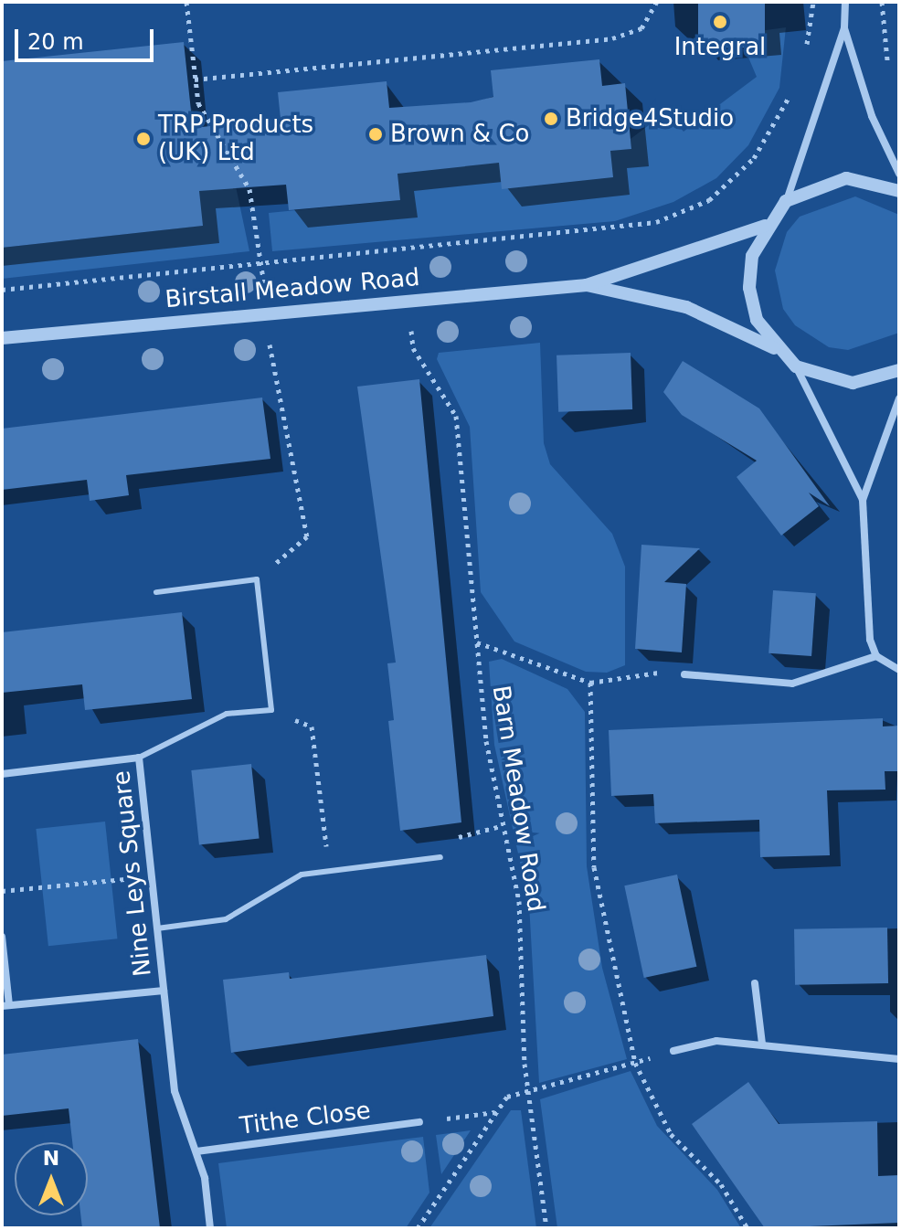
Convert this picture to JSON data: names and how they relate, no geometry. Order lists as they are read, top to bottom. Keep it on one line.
{"streets":{"street":["Birstall Meadow Road","Nine Leys Square","Tithe Close"],"path":["Barn Meadow Road"]},"crossings":[["Birstall Meadow Road","Barn Meadow Road"]],"places":["Integral","Bridge4Studio","Brown & Co","TRP Products (UK) Ltd"],"scale_bar":"20 m","north":"top"}
